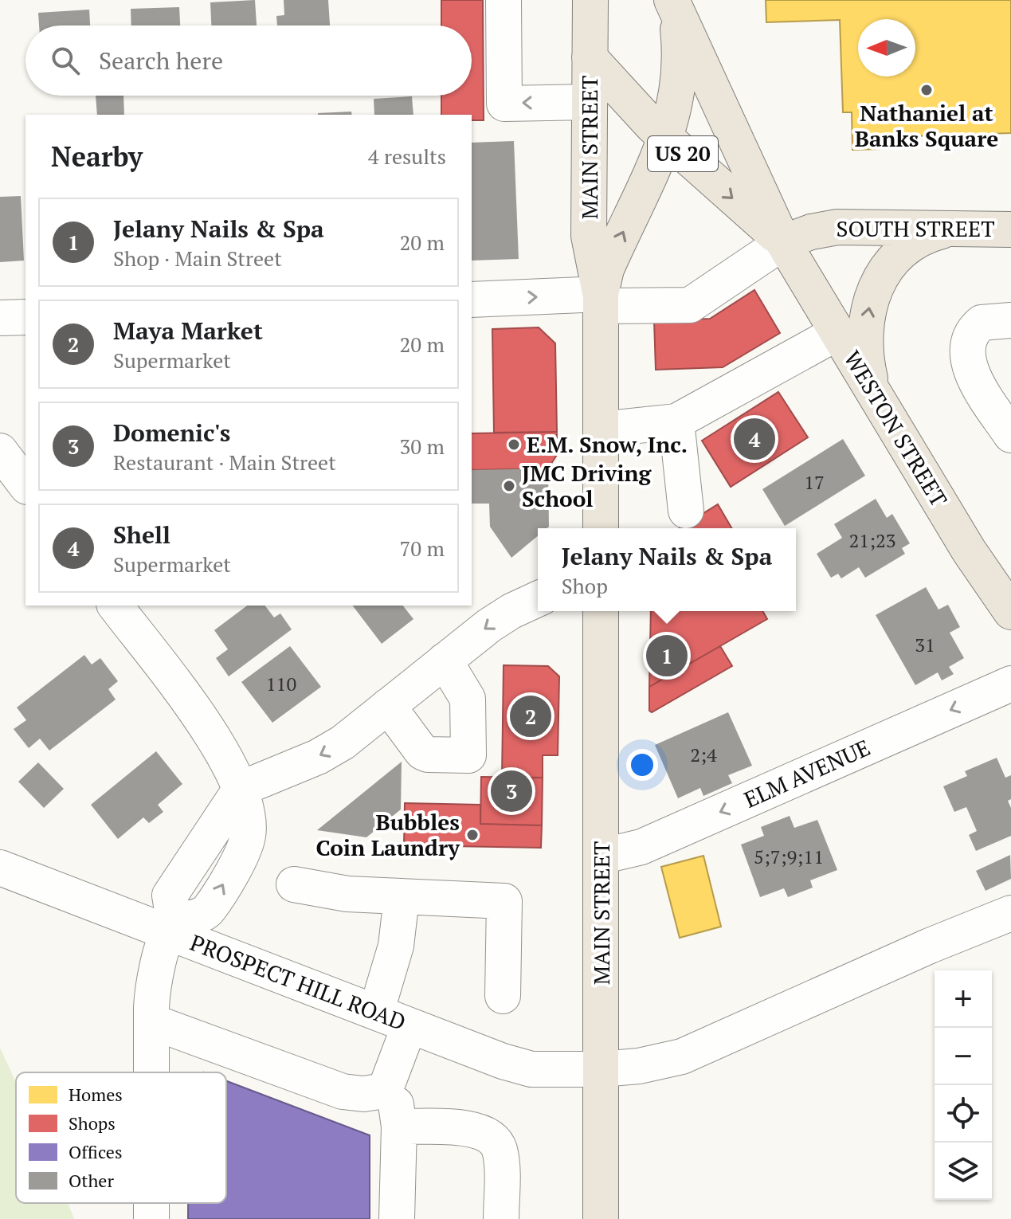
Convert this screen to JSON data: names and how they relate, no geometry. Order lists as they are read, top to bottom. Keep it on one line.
{"streets":{"main road":["MAIN STREET","US 20","SOUTH STREET","WESTON STREET"],"street":["ELM AVENUE","PROSPECT HILL ROAD"]},"crossings":[["MAIN STREET","WESTON STREET"],["MAIN STREET","ELM AVENUE"],["MAIN STREET","PROSPECT HILL ROAD"],["SOUTH STREET","WESTON STREET"]],"one_way":["ELM AVENUE"],"places":["Nathaniel at Banks Square","E.M. Snow, Inc.","JMC Driving School","Bubbles Coin Laundry"],"house_numbers":["17","21;23","31","110","2;4","5;7;9;11"],"legend":["Homes","Shops","Offices","Other"],"north":"left","page":{"search":"Search here","heading":["Nearby","4 results"],"list":[{"mark":"1","name":"Jelany Nails & Spa","note":"Shop · Main Street","value":"20 m"},{"mark":"2","name":"Maya Market","note":"Supermarket","value":"20 m"},{"mark":"3","name":"Domenic's","note":"Restaurant · Main Street","value":"30 m"},{"mark":"4","name":"Shell","note":"Supermarket","value":"70 m"}],"pins":["4","1","2","3"],"popup":["Jelany Nails & Spa","Shop"],"map_buttons":["+","−"]}}
